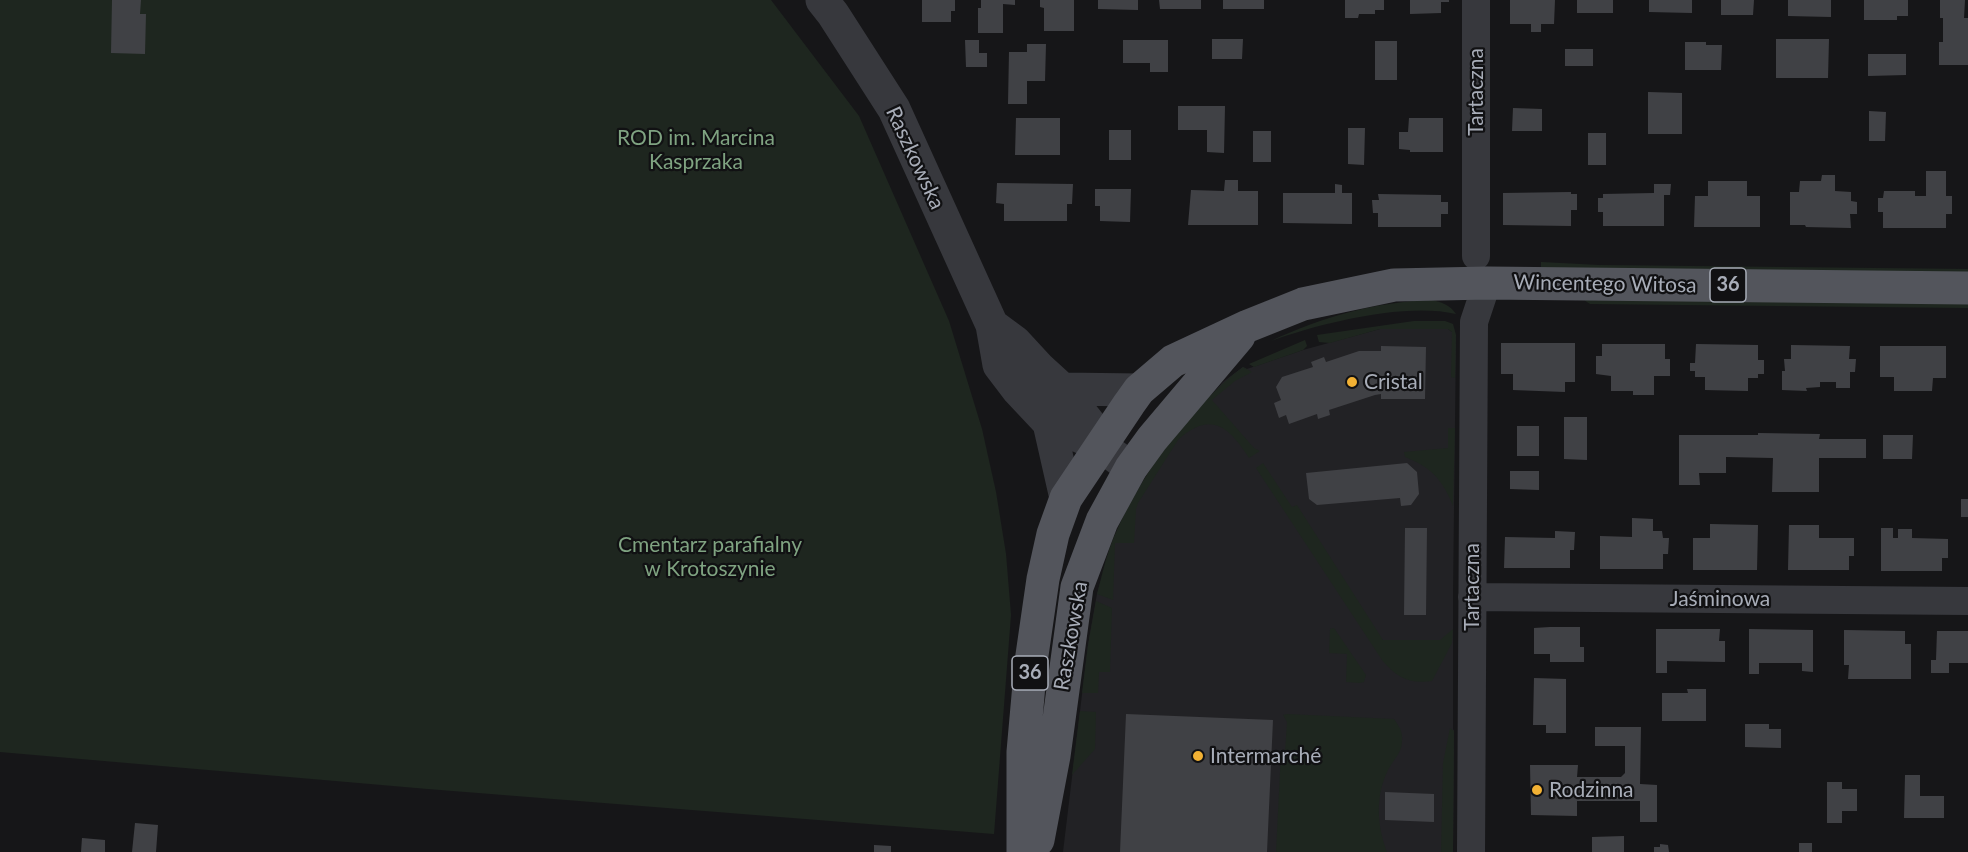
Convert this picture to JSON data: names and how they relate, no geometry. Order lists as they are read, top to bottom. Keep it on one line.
{"streets":{"main road":["Raszkowska","Wincentego Witosa","36"],"street":["Tartaczna","Jaśminowa"]},"crossings":[["Tartaczna","Wincentego Witosa"],["Tartaczna","Jaśminowa"],["Raszkowska","Wincentego Witosa"]],"parks":["ROD im. Marcina Kasprzaka","Cmentarz parafialny w Krotoszynie"],"places":["Cristal","Intermarché","Rodzinna"]}
